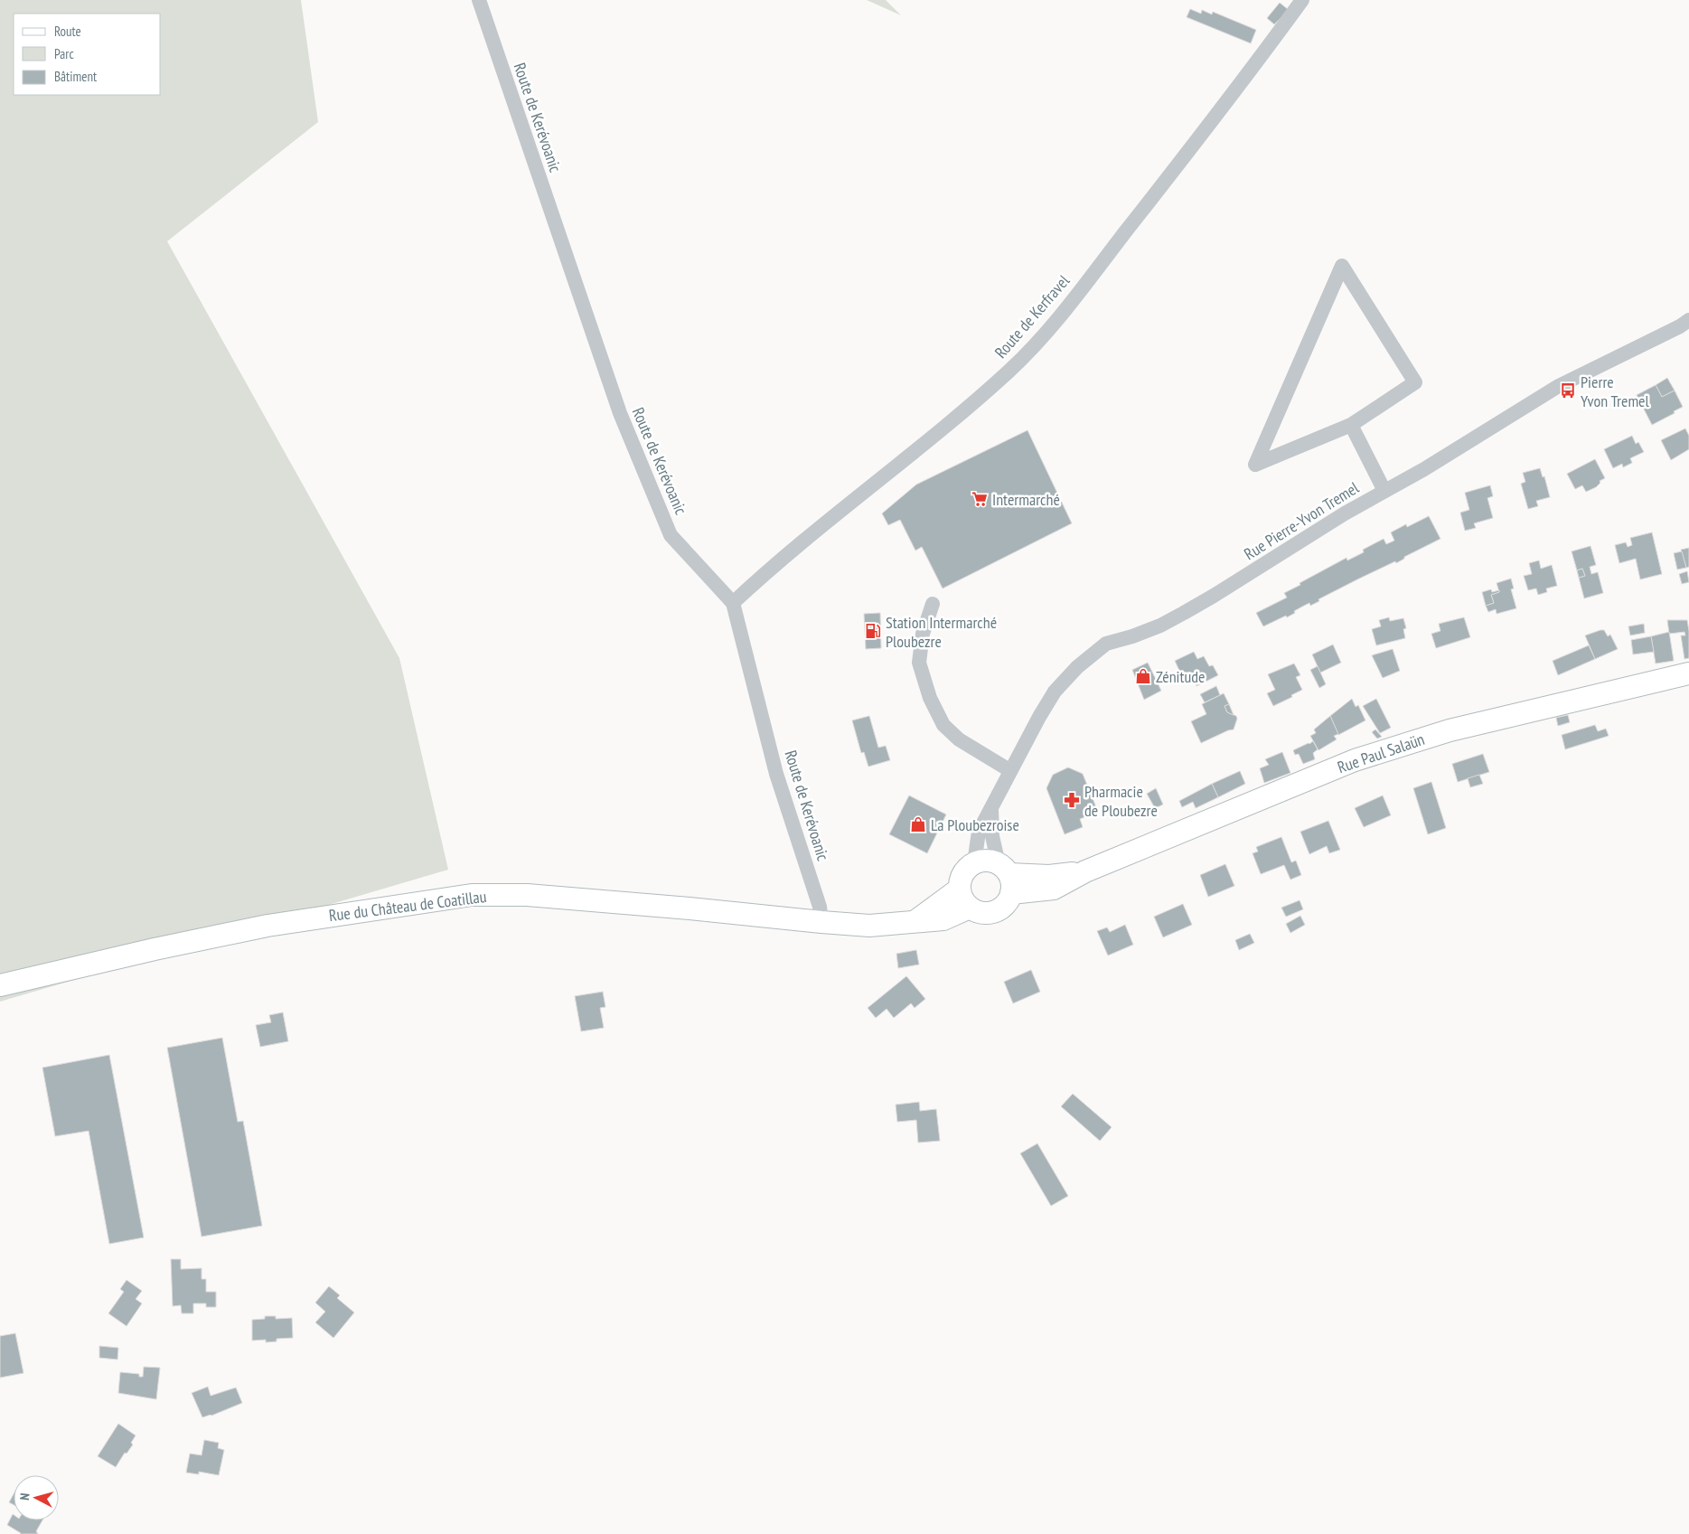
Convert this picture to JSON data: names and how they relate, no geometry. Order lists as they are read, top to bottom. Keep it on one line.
{"streets":{"main road":["Rue Paul Salaün","Rue du Château de Coatillau"],"street":["Route de Kerévoanic","Route de Kerfravel","Rue Pierre-Yvon Tremel"]},"crossings":[["Route de Kerévoanic","Route de Kerfravel"],["Route de Kerévoanic","Rue du Château de Coatillau"],["Rue Pierre-Yvon Tremel","Rue Paul Salaün"]],"places":{"bus stop":["Pierre Yvon Tremel"],"supermarket":["Intermarché"],"fuel station":["Station Intermarché Ploubezre"],"shop":["Zénitude","La Ploubezroise"],"pharmacy":["Pharmacie de Ploubezre"]},"legend":["Route","Parc","Bâtiment"],"north":"left"}
